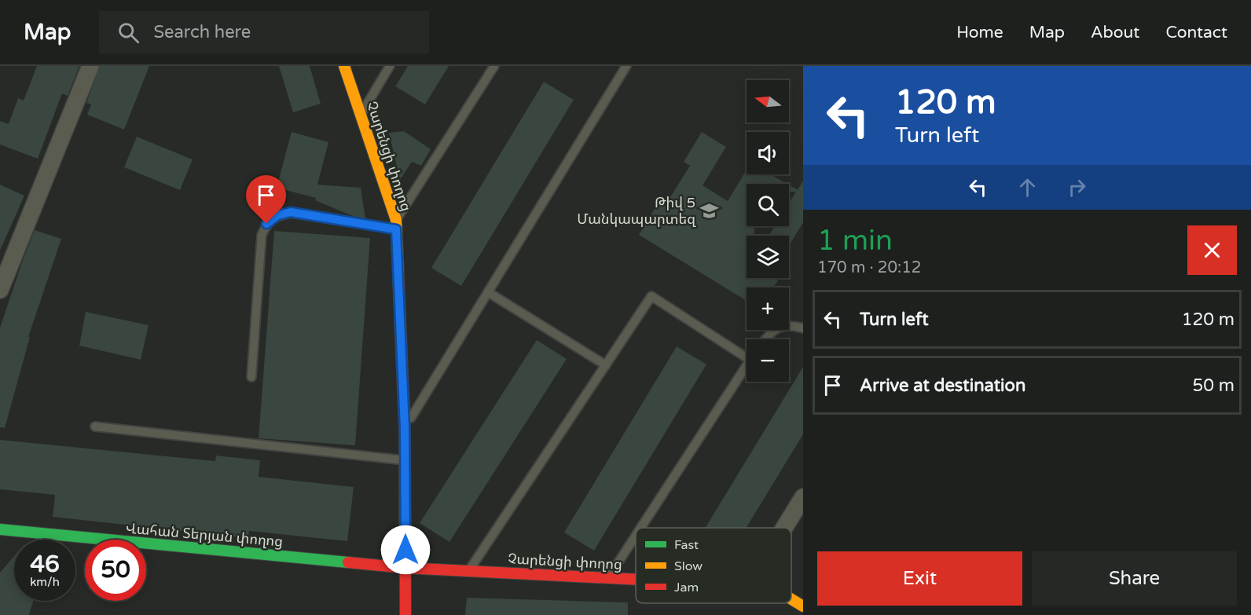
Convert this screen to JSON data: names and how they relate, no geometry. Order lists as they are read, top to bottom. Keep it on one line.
{"streets":{"street":["Չարենցի փողոց","Վահան Տերյան փողոց"]},"crossings":[["Չարենցի փողոց","Վահան Տերյան փողոց"]],"places":{"school or university":["Թիվ 5 Մանկապարտեզ"]},"legend":["Fast","Slow","Jam"],"north":"left","page":{"header":"Map","search":"Search here","nav":["Home","Map","About","Contact"],"turn":["120 m","Turn left"],"map_buttons":["+","−"],"heading":["1 min","170 m · 20:12"],"list":[{"name":"Turn left","value":"120 m"},{"name":"Arrive at destination","value":"50 m"}],"speed":"46 km/h","limit":"50","buttons":["Exit","Share"]}}
